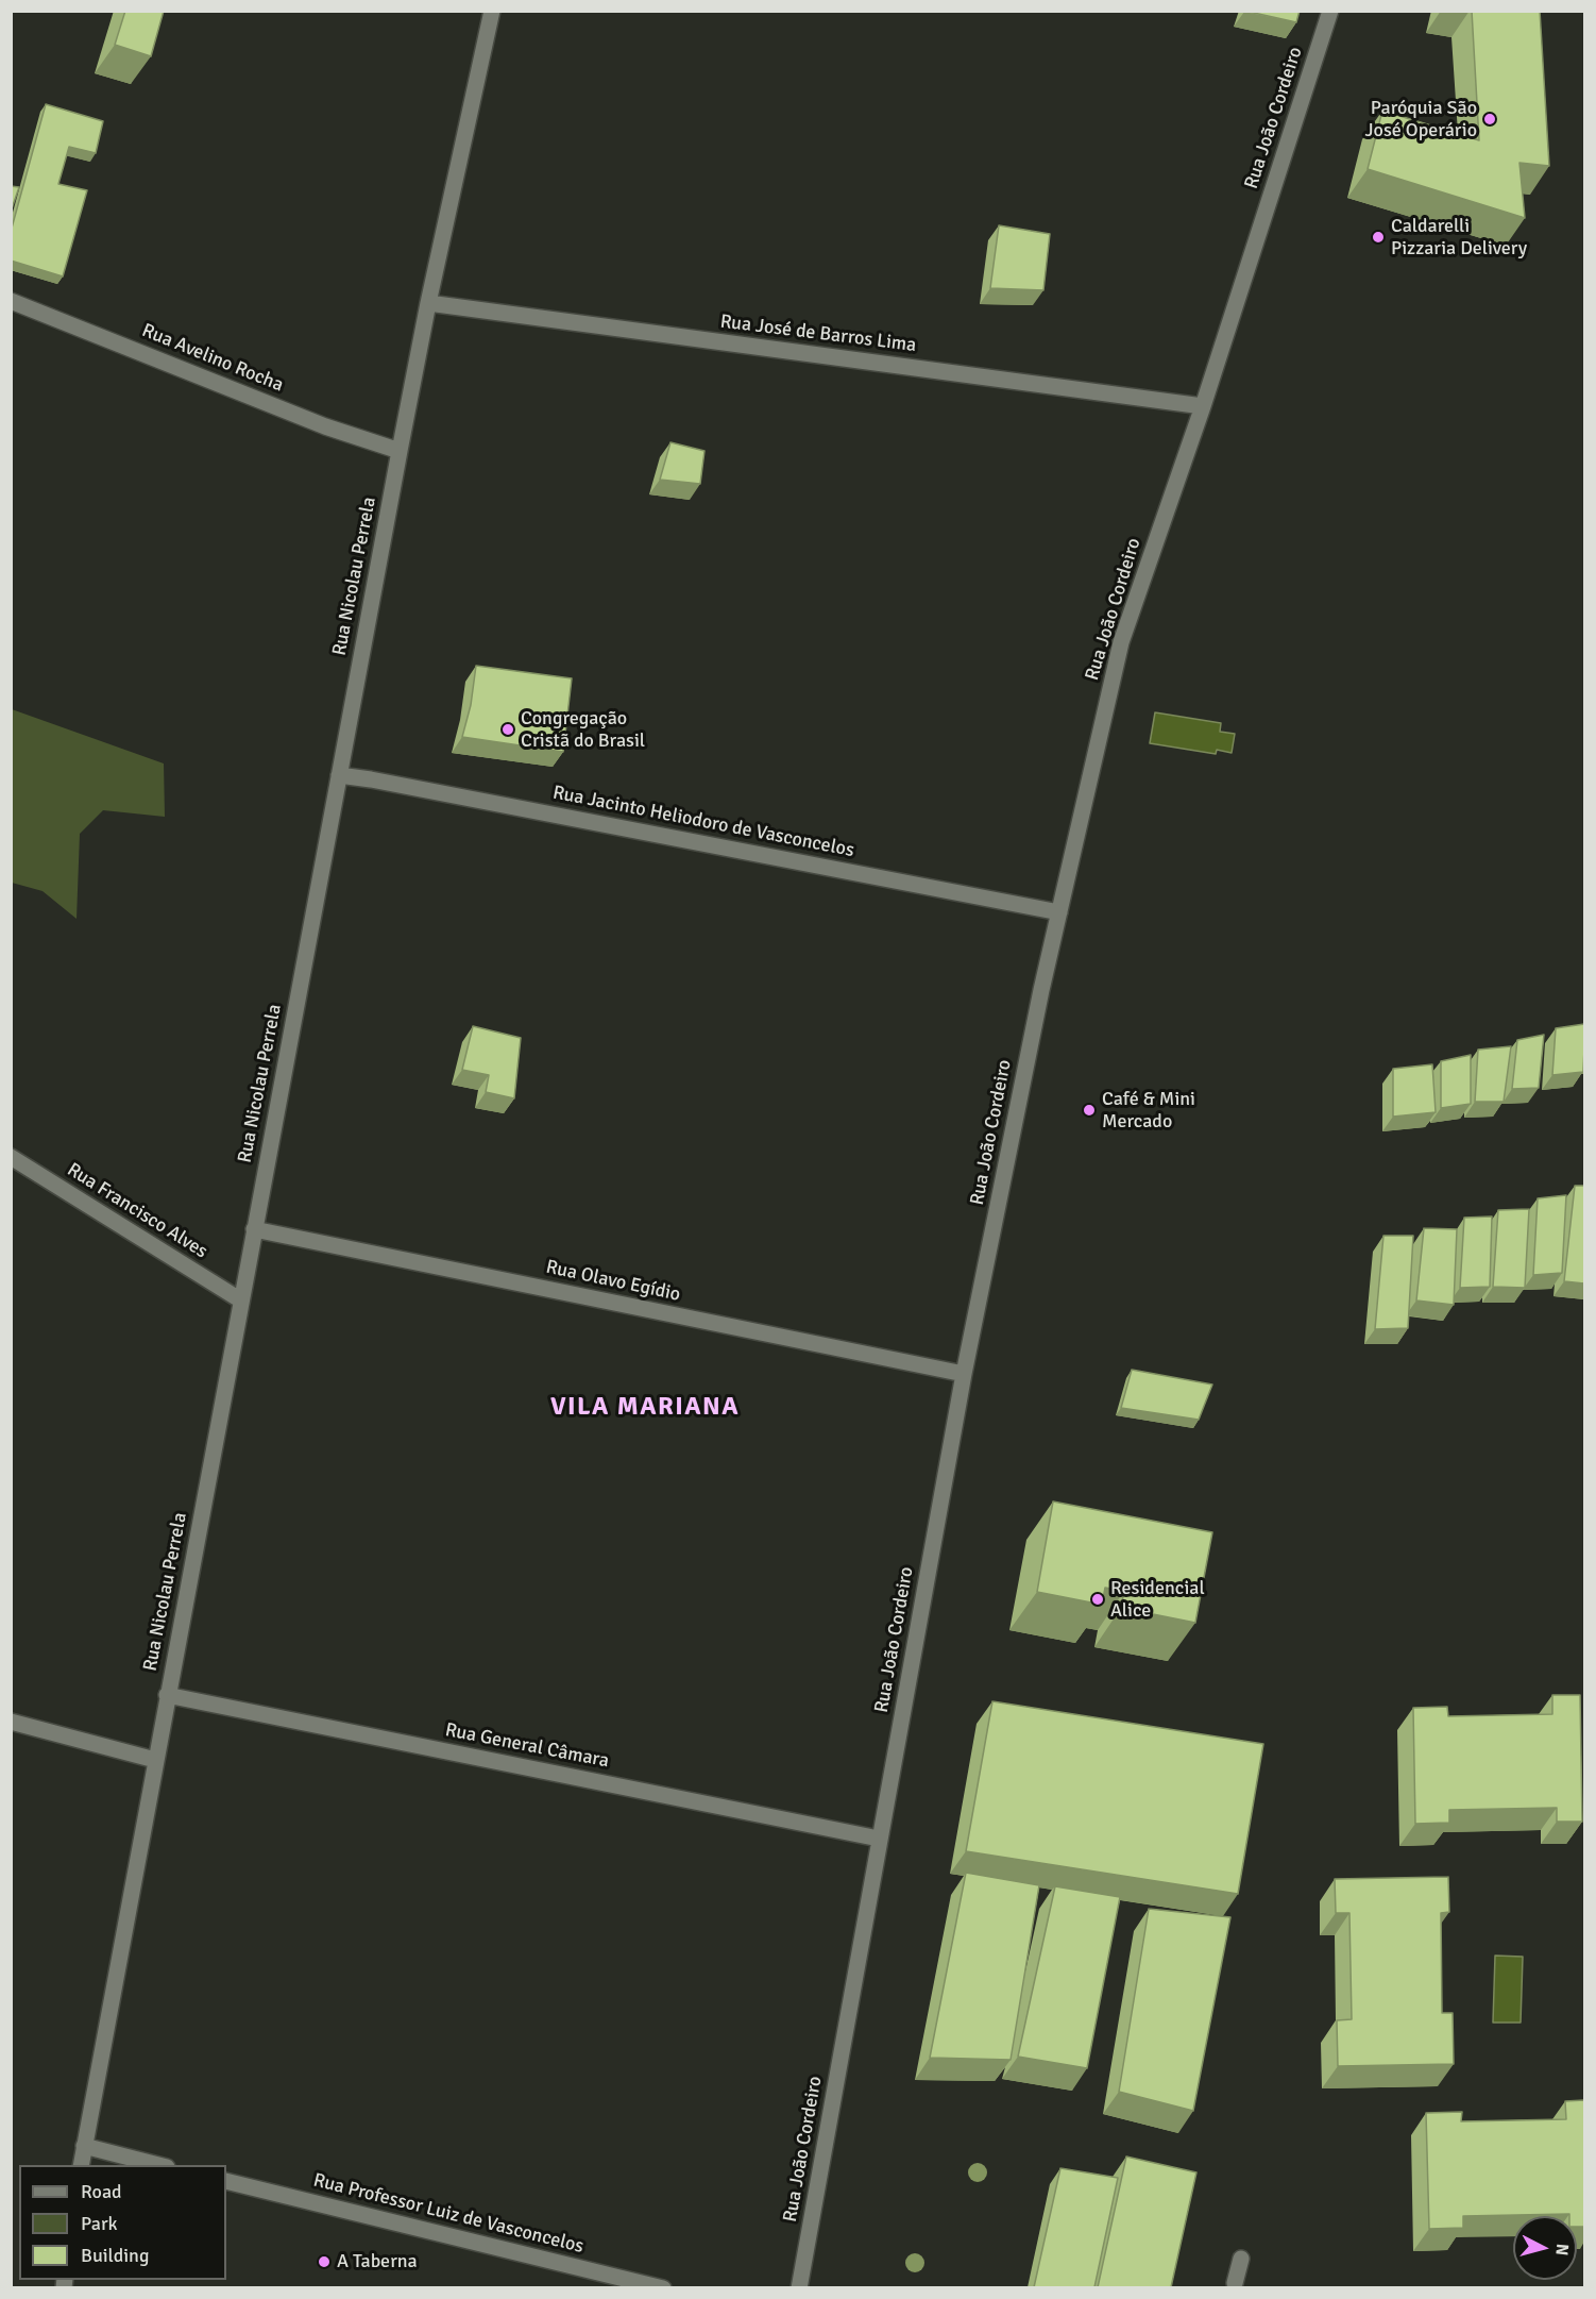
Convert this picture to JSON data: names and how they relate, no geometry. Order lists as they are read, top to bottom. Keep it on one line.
{"streets":{"street":["Rua João Cordeiro","Rua José de Barros Lima","Rua Avelino Rocha","Rua Nicolau Perrela","Rua Jacinto Heliodoro de Vasconcelos","Rua Francisco Alves","Rua Olavo Egídio","Rua General Câmara","Rua Professor Luiz de Vasconcelos"]},"crossings":[["Rua João Cordeiro","Rua José de Barros Lima"],["Rua João Cordeiro","Rua Jacinto Heliodoro de Vasconcelos"],["Rua João Cordeiro","Rua Olavo Egídio"],["Rua João Cordeiro","Rua General Câmara"],["Rua José de Barros Lima","Rua Nicolau Perrela"],["Rua Avelino Rocha","Rua Nicolau Perrela"],["Rua Nicolau Perrela","Rua Jacinto Heliodoro de Vasconcelos"],["Rua Nicolau Perrela","Rua Francisco Alves"],["Rua Nicolau Perrela","Rua Olavo Egídio"],["Rua Nicolau Perrela","Rua General Câmara"]],"districts":["VILA MARIANA"],"places":["Paróquia São José Operário","Caldarelli Pizzaria Delivery","Congregação Cristã do Brasil","Café & Mini Mercado","Residencial Alice","A Taberna"],"legend":["Road","Park","Building"],"north":"right"}
